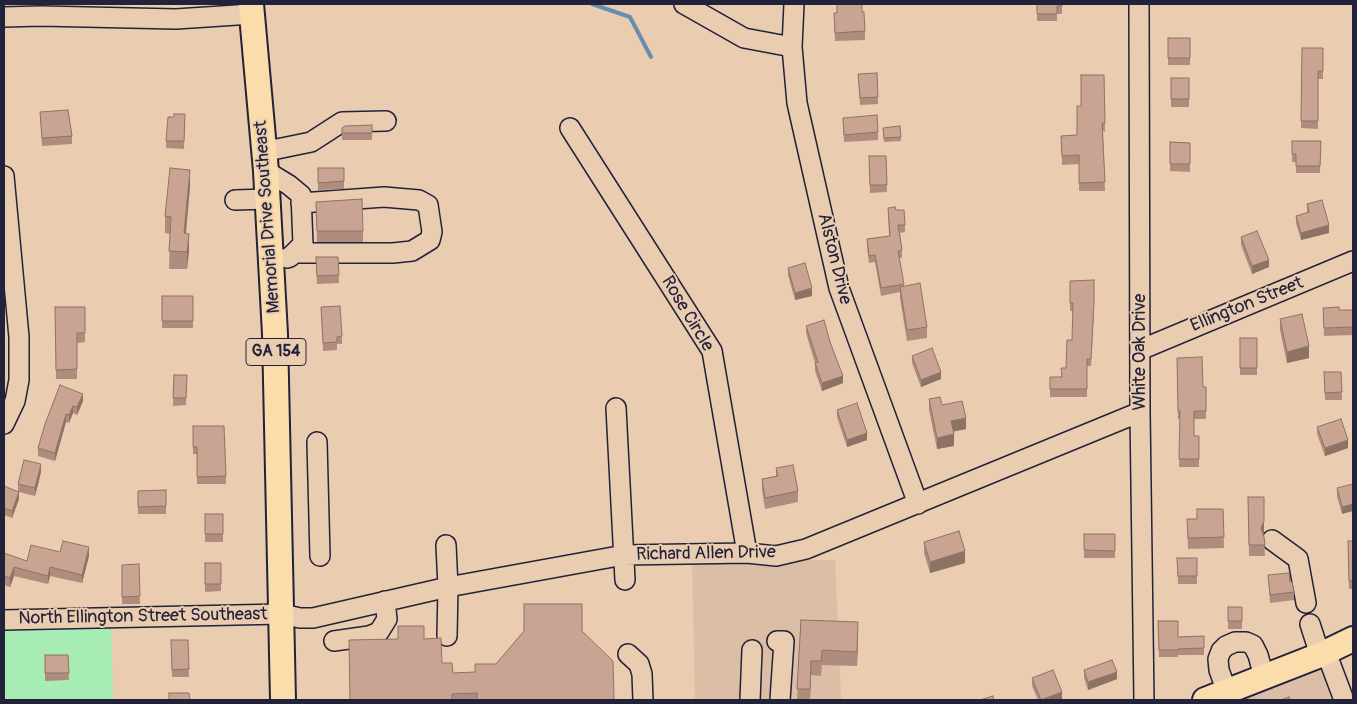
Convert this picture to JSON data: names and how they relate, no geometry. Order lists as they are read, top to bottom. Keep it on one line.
{"streets":{"main road":["Memorial Drive Southeast","GA 154"],"street":["Alston Drive","Ellington Street","Rose Circle","White Oak Drive","Richard Allen Drive","North Ellington Street Southeast"]},"crossings":[["Memorial Drive Southeast","Richard Allen Drive"],["Memorial Drive Southeast","North Ellington Street Southeast"],["Alston Drive","Richard Allen Drive"],["Ellington Street","White Oak Drive"],["Rose Circle","Richard Allen Drive"],["White Oak Drive","Richard Allen Drive"],["Richard Allen Drive","North Ellington Street Southeast"]]}
